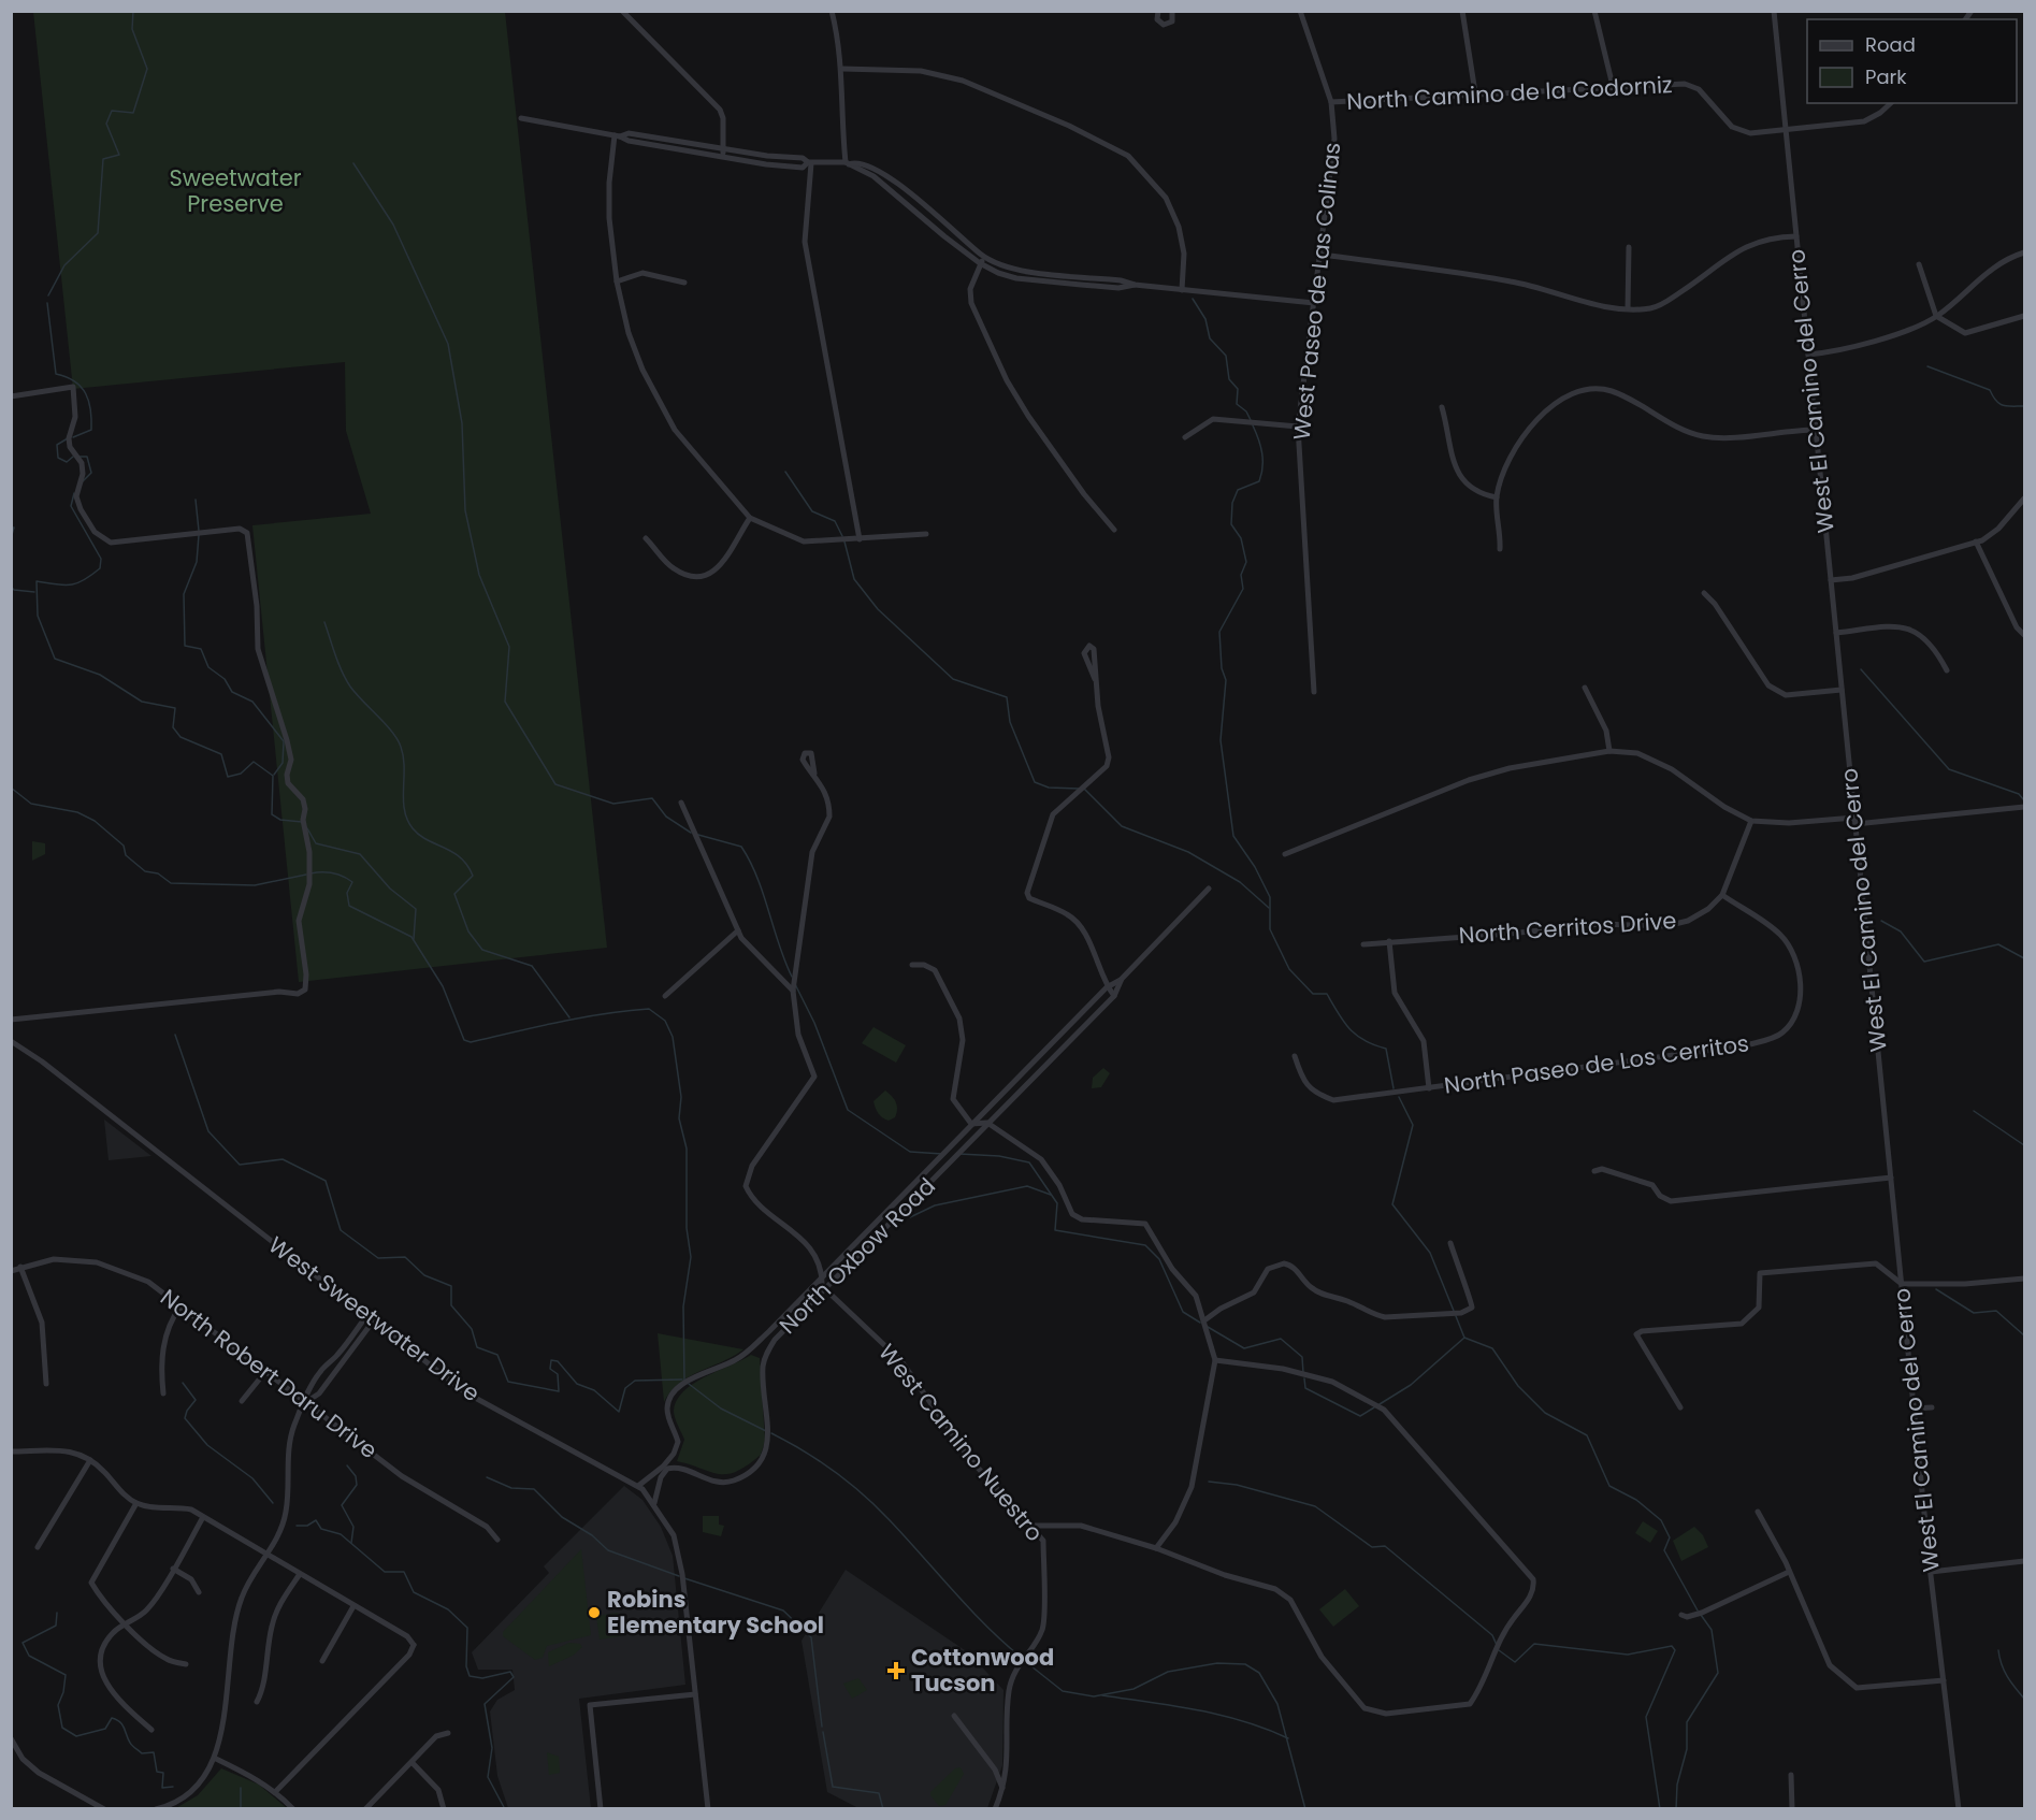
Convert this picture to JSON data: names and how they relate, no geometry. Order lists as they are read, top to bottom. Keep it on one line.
{"streets":{"street":["North Camino de la Codorniz","West Paseo de Las Colinas","West El Camino del Cerro","North Cerritos Drive","North Paseo de Los Cerritos","North Oxbow Road","West Sweetwater Drive","North Robert Daru Drive","West Camino Nuestro"]},"crossings":[["North Camino de la Codorniz","West Paseo de Las Colinas"],["North Camino de la Codorniz","West El Camino del Cerro"],["North Cerritos Drive","North Paseo de Los Cerritos"],["North Oxbow Road","West Sweetwater Drive"],["North Oxbow Road","West Camino Nuestro"]],"parks":["Sweetwater Preserve"],"places":{"other":["Robins Elementary School"],"health":["Cottonwood Tucson"]},"legend":["Road","Park"]}
